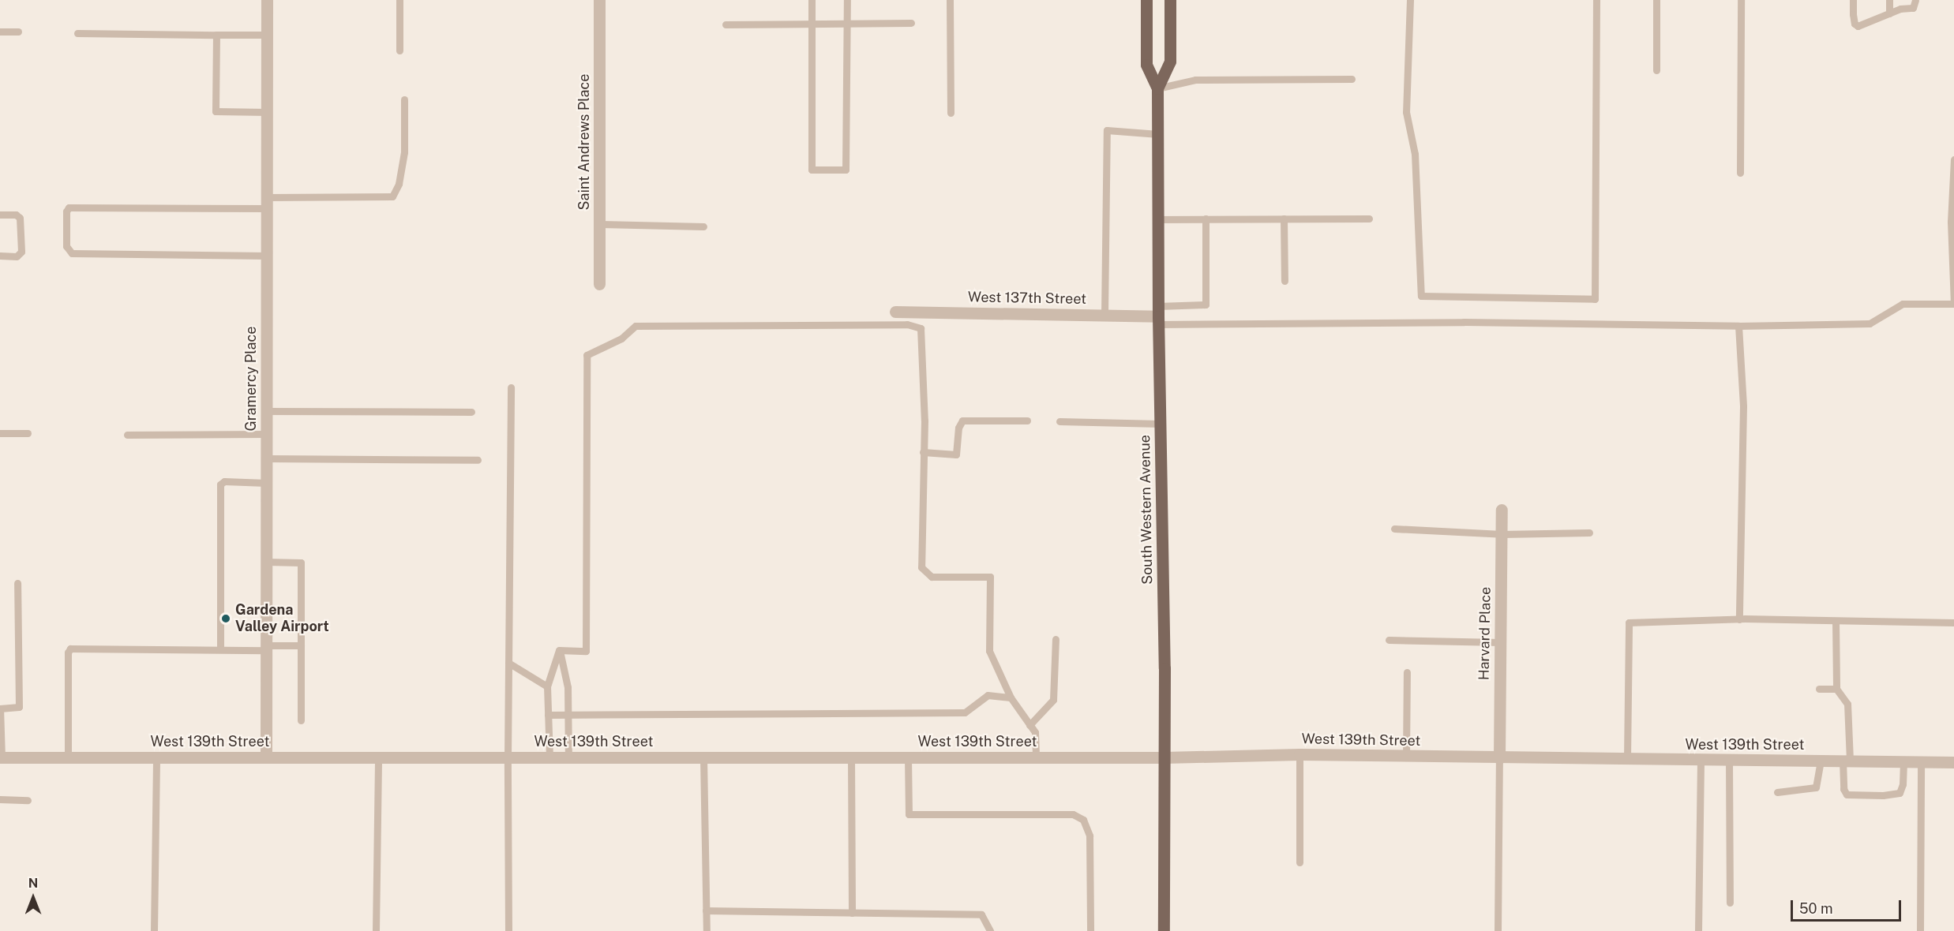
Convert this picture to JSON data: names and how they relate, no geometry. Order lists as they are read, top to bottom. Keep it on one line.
{"streets":{"main road":["South Western Avenue"],"street":["Saint Andrews Place","West 137th Street","Gramercy Place","Harvard Place","West 139th Street"]},"crossings":[["West 137th Street","South Western Avenue"],["Gramercy Place","West 139th Street"],["South Western Avenue","West 139th Street"],["Harvard Place","West 139th Street"]],"places":["Gardena Valley Airport"],"scale_bar":"50 m","north":"top"}
